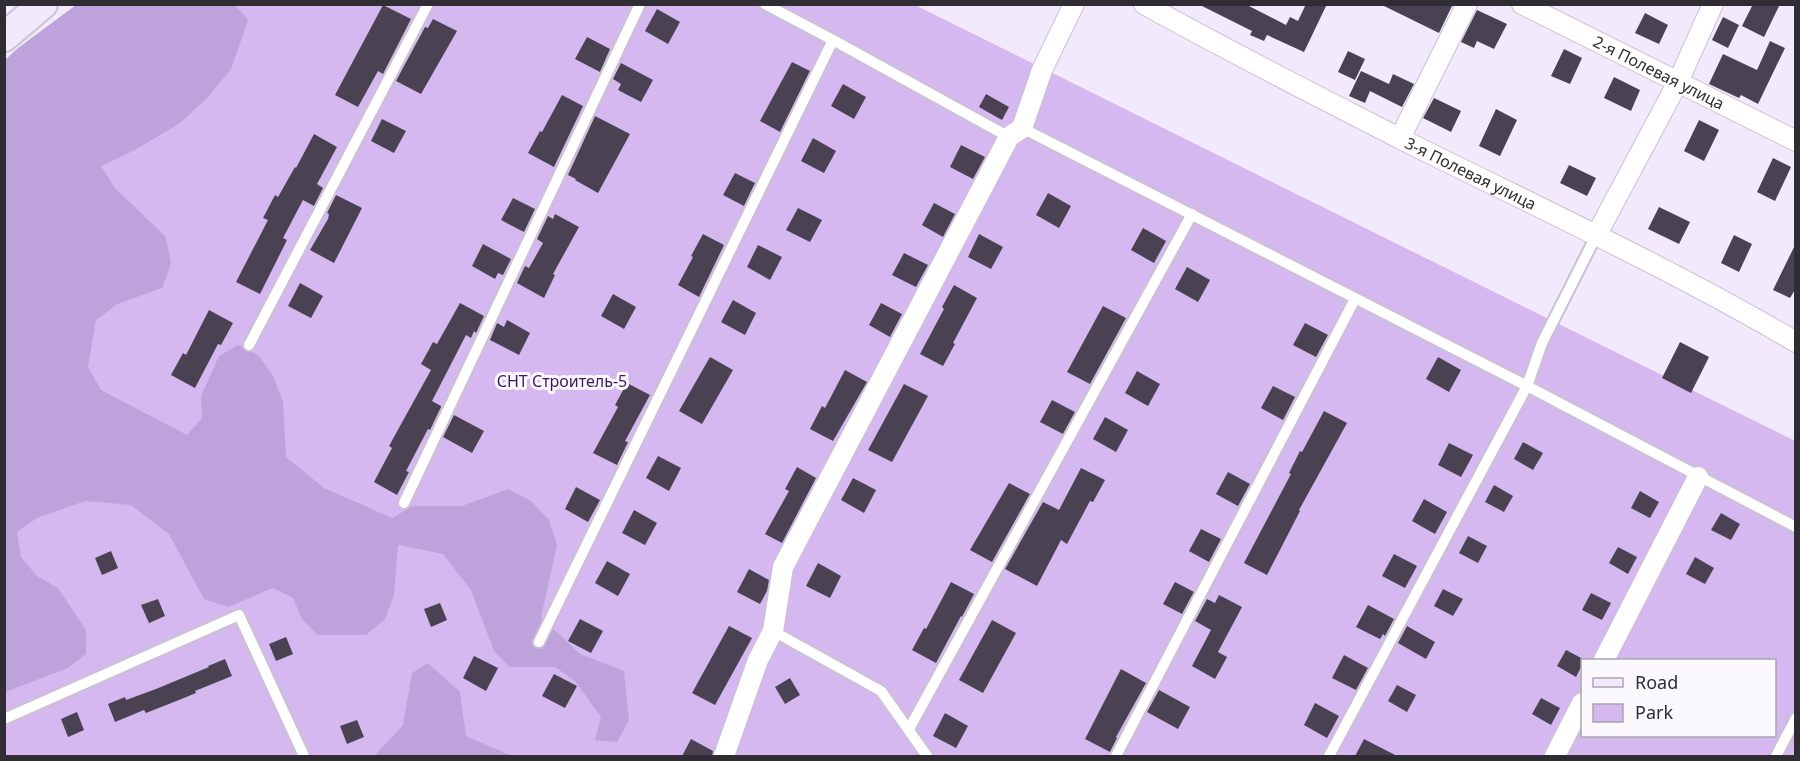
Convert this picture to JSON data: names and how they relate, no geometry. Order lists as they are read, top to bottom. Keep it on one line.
{"streets":{"street":["2-я Полевая улица","3-я Полевая улица"]},"parks":["СНТ Строитель-5"],"legend":["Road","Park"]}
